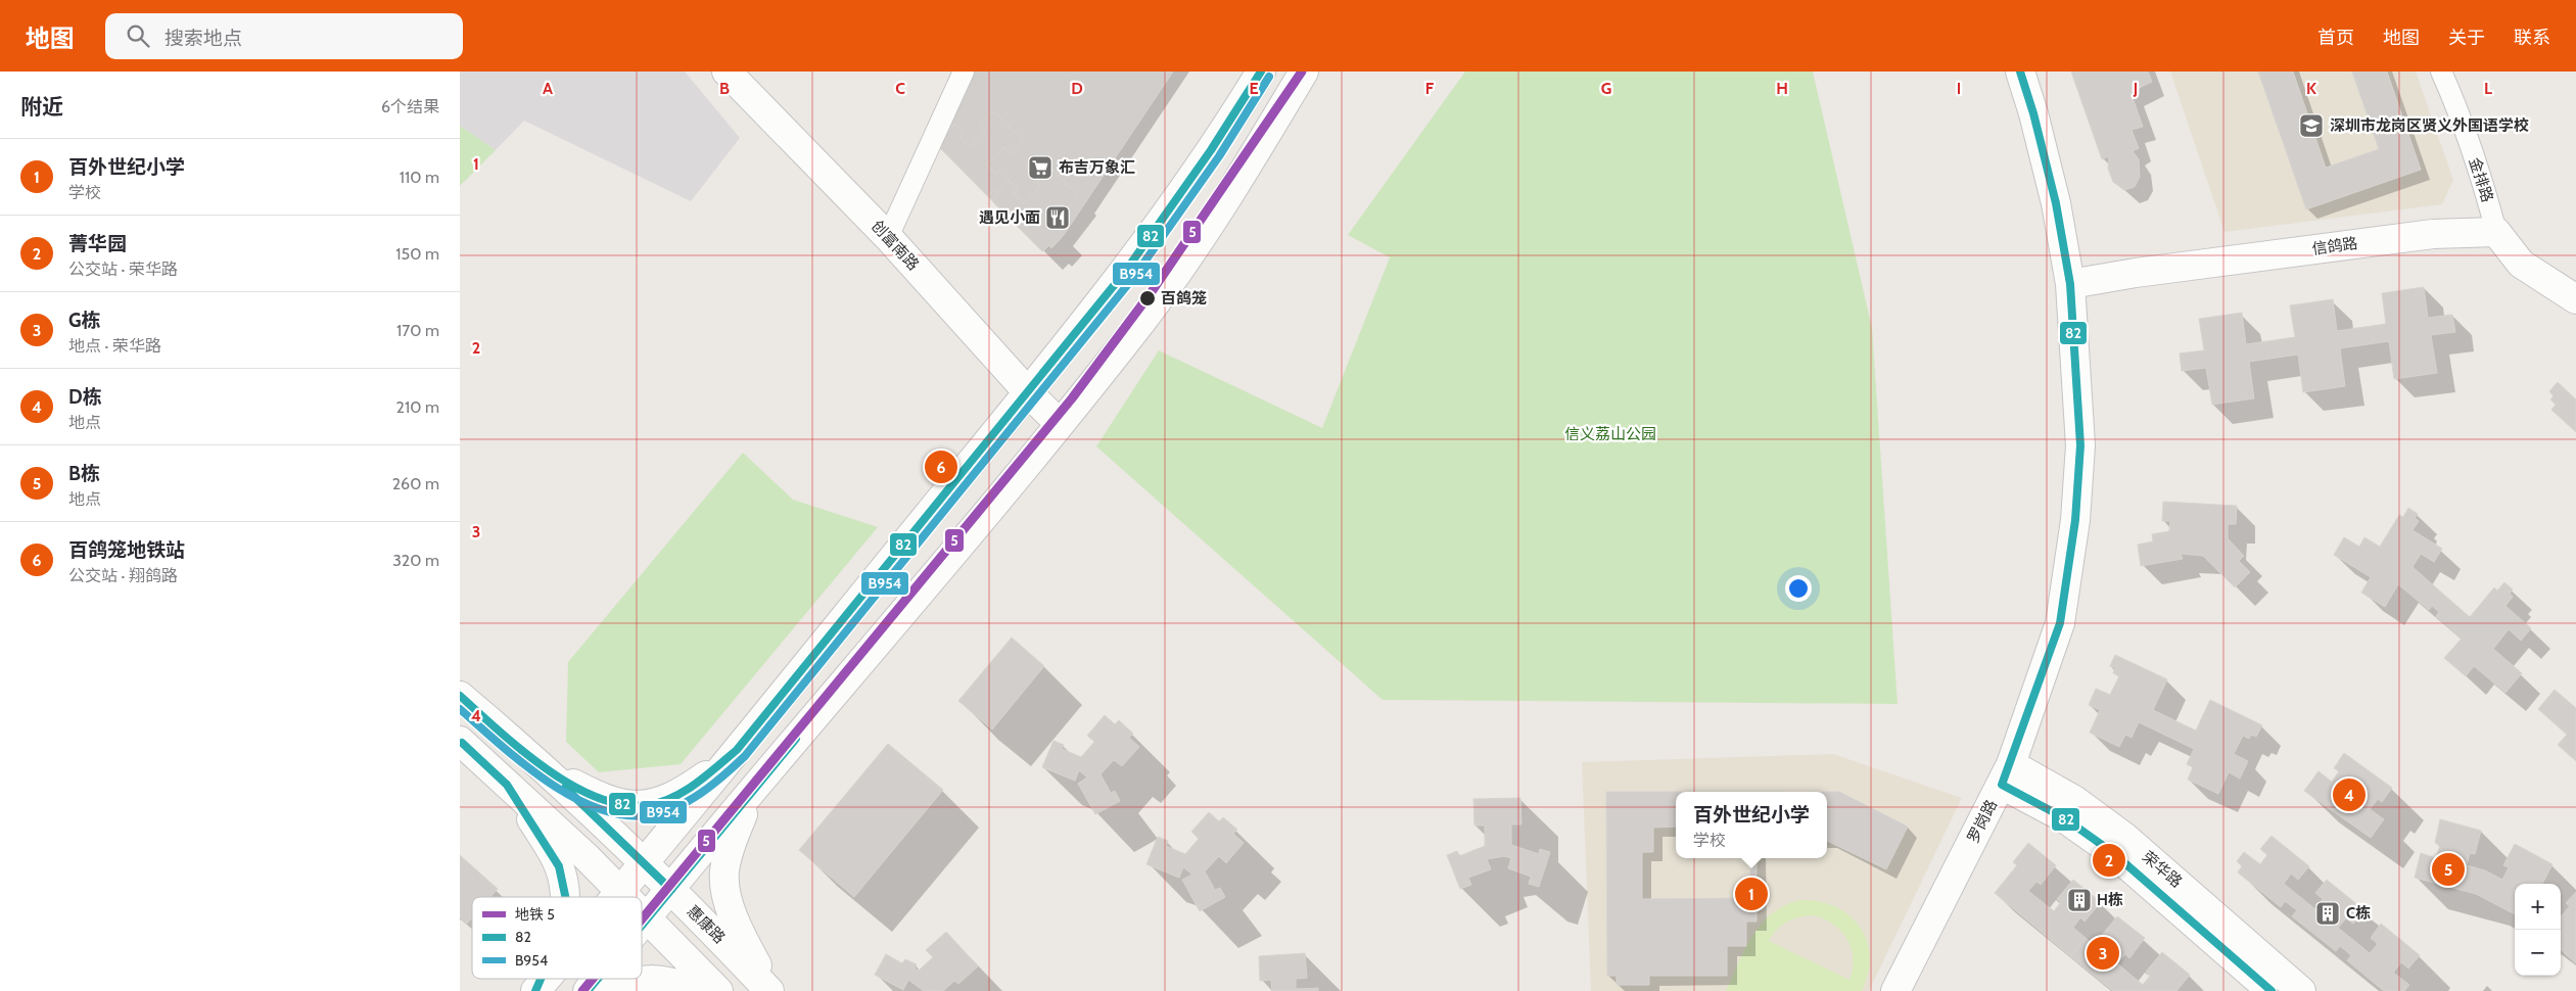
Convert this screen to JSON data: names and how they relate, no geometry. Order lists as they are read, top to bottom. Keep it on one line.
{"streets":{"street":["金排路","创富南路","信鸽路","罗岗路","荣华路","惠康路"]},"crossings":[["金排路","信鸽路"],["信鸽路","罗岗路"],["罗岗路","荣华路"]],"parks":["信义荔山公园"],"places":{"school or university":["深圳市龙岗区贤义外国语学校"],"supermarket":["布吉万象汇"],"restaurant":["遇见小面"],"other":["百鸽笼"],"building":["H栋","C栋"]},"lines":["metro line 5","transit line 82","transit line B954"],"legend":["地铁 5","82","B954"],"page":{"header":"地图","search":"搜索地点","nav":["首页","地图","关于","联系"],"heading":["附近","6个结果"],"list":[{"mark":"1","name":"百外世纪小学","note":"学校","value":"110 m"},{"mark":"2","name":"菁华园","note":"公交站 · 荣华路","value":"150 m"},{"mark":"3","name":"G栋","note":"地点 · 荣华路","value":"170 m"},{"mark":"4","name":"D栋","note":"地点","value":"210 m"},{"mark":"5","name":"B栋","note":"地点","value":"260 m"},{"mark":"6","name":"百鸽笼地铁站","note":"公交站 · 翔鸽路","value":"320 m"}],"pins":["6","4","2","5","1","3"],"popup":["百外世纪小学","学校"],"map_buttons":["+","−"]},"grid":{"columns":["A","B","C","D","E","F","G","H","I","J","K","L"],"rows":["1","2","3","4"]}}
